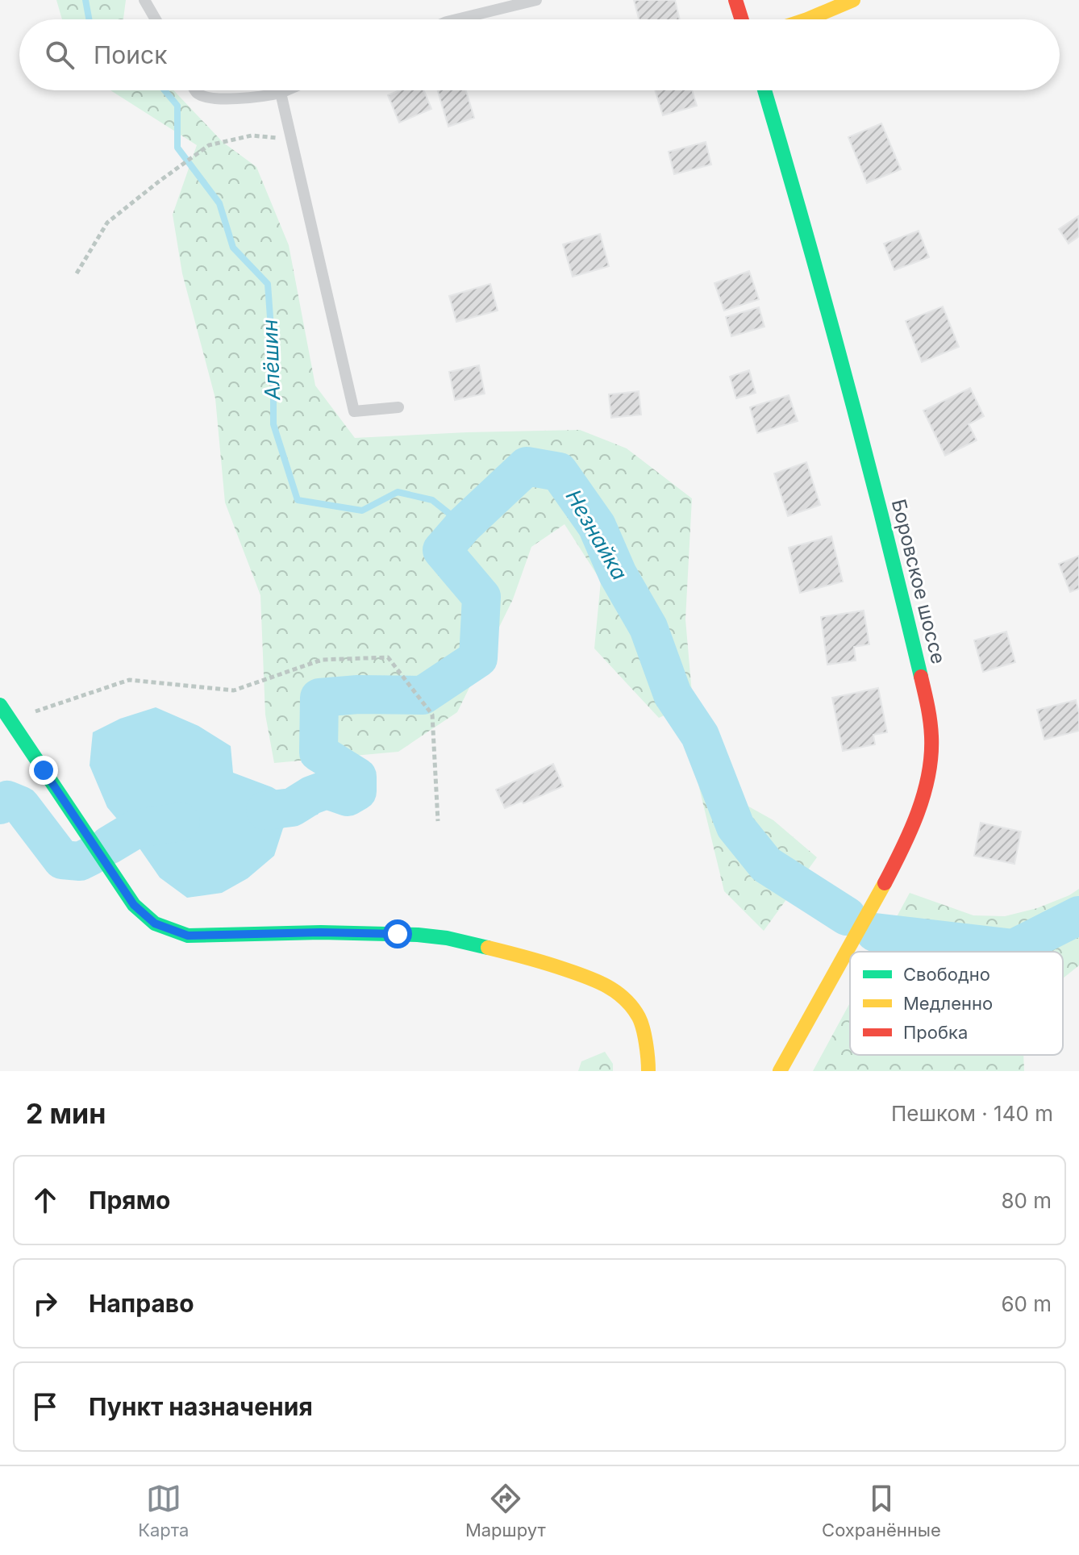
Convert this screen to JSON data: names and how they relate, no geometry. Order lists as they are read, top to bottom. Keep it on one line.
{"streets":{"main road":["Боровское шоссе"]},"water":["Алёшин","Незнайка"],"legend":["Свободно","Медленно","Пробка"],"page":{"search":"Поиск","heading":["2 мин","Пешком · 140 m"],"list":[["Прямо","80 m"],["Направо","60 m"],"Пункт назначения"],"nav":["Карта","Маршрут","Сохранённые"]}}
